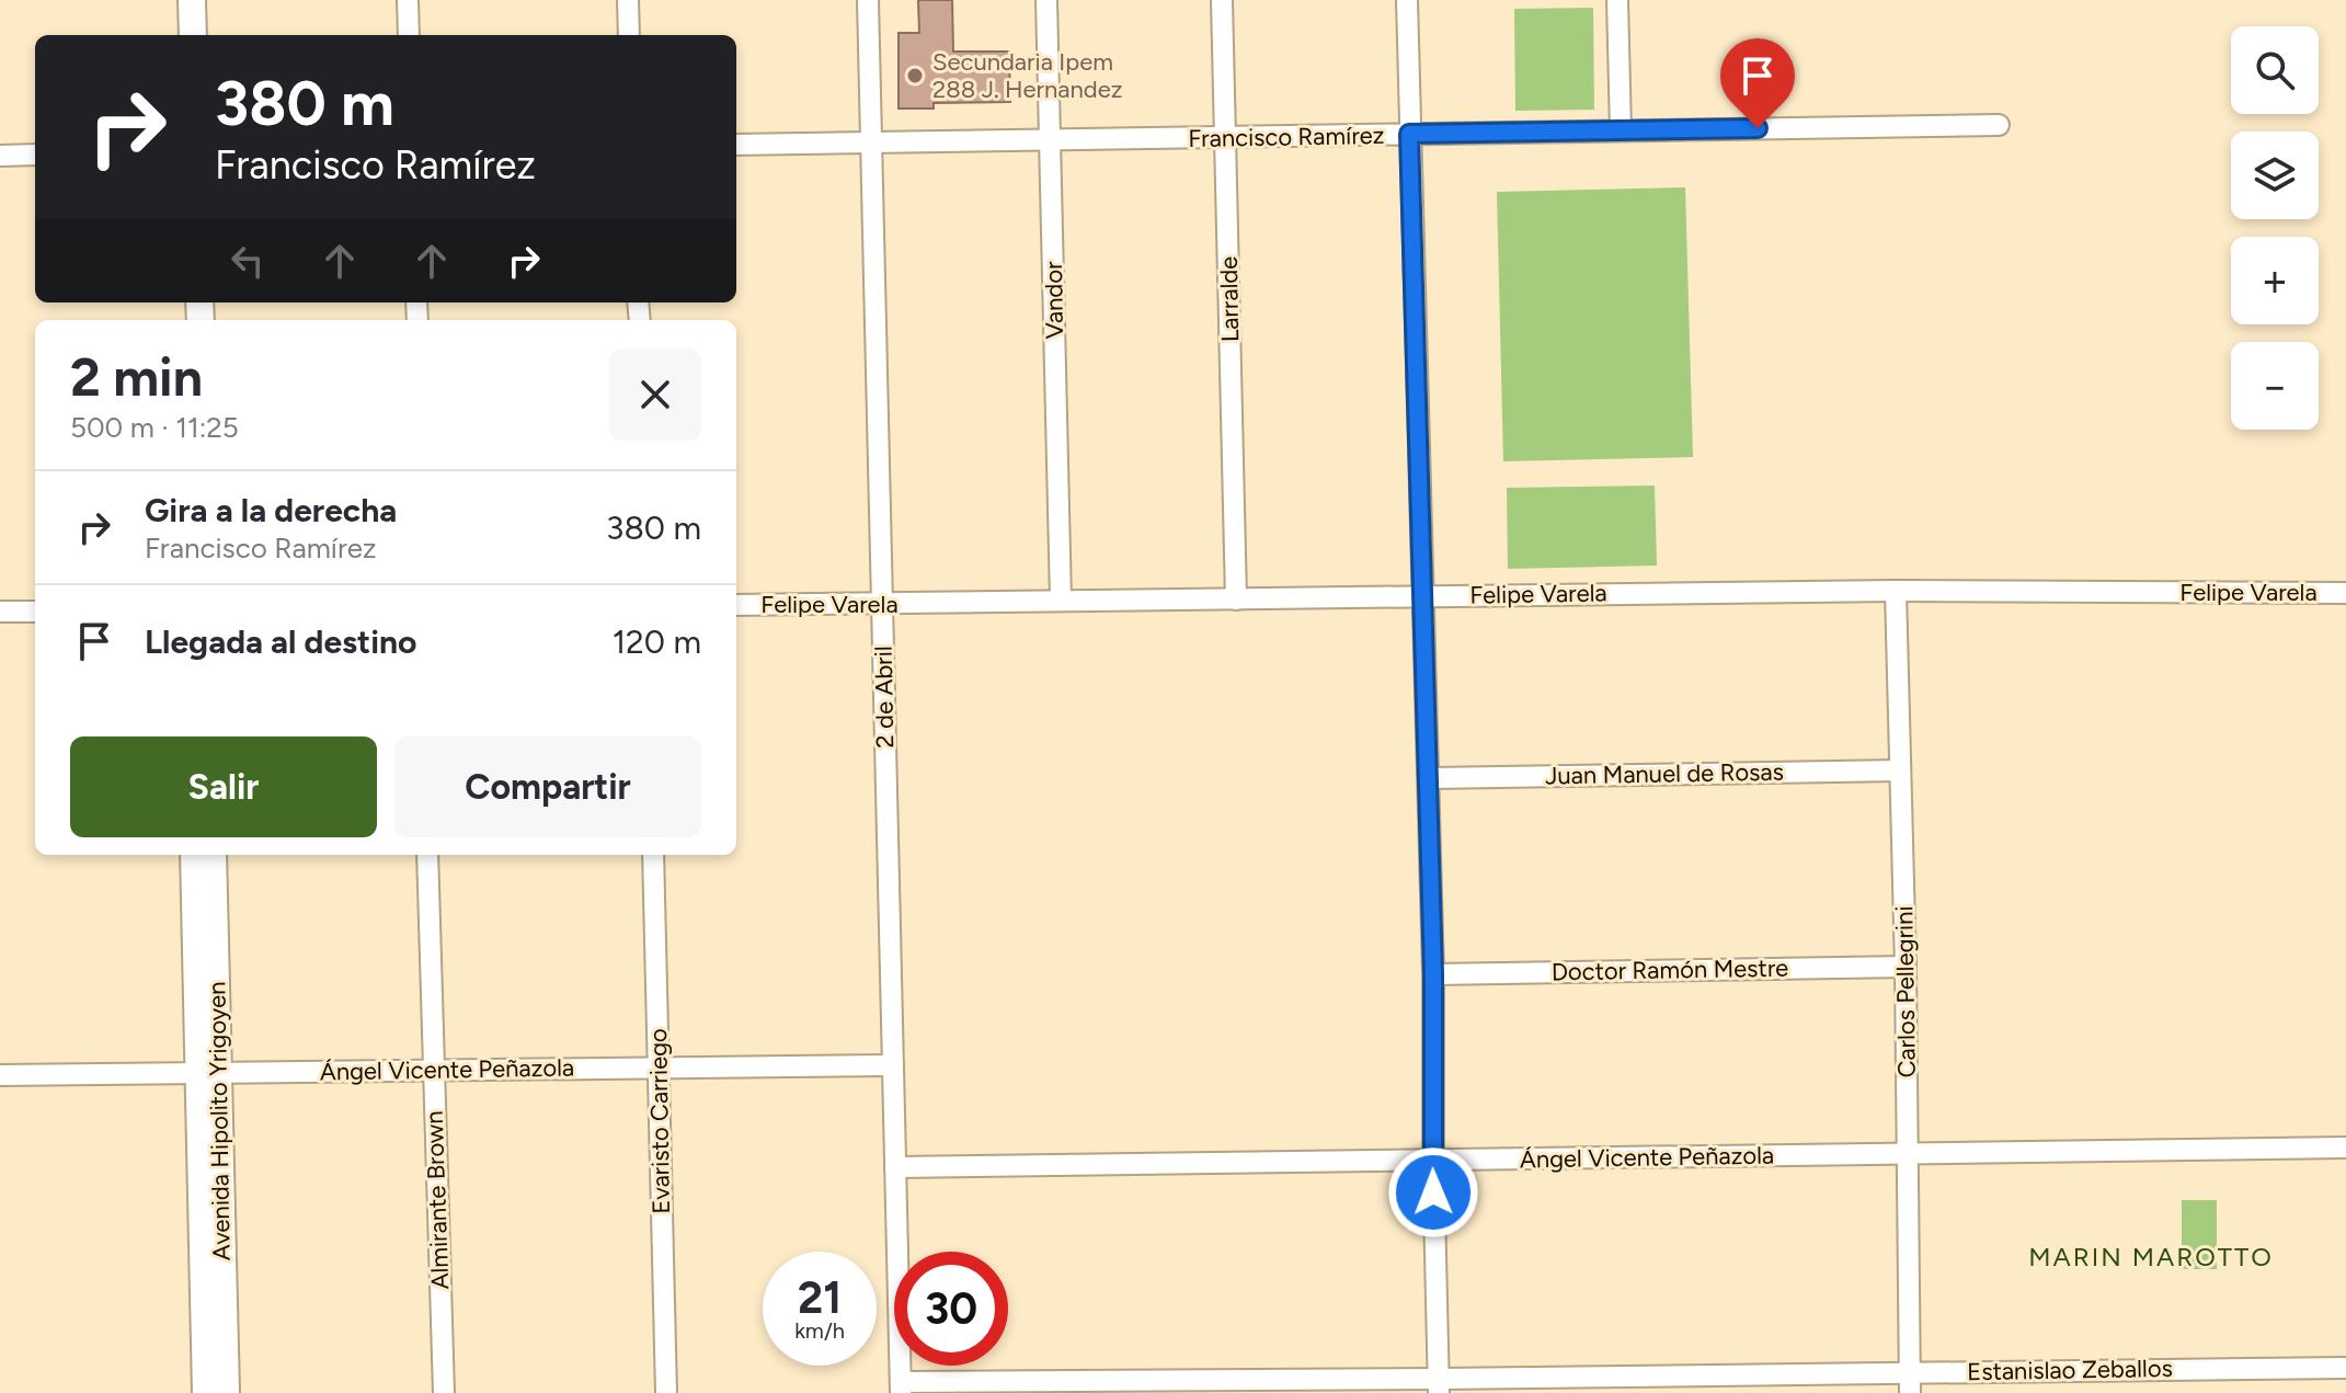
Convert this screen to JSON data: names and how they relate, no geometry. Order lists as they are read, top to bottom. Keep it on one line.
{"streets":{"main road":["Avenida Hipolito Yrigoyen"],"street":["Francisco Ramírez","Larralde","Vandor","Felipe Varela","2 de Abril","Juan Manuel de Rosas","Doctor Ramón Mestre","Carlos Pellegrini","Ángel Vicente Peñazola","Evaristo Carriego","Almirante Brown","Estanislao Zeballos"]},"crossings":[["Francisco Ramírez","Larralde"],["Francisco Ramírez","Vandor"],["Francisco Ramírez","2 de Abril"],["Larralde","Felipe Varela"],["Vandor","Felipe Varela"],["Felipe Varela","2 de Abril"],["Felipe Varela","Carlos Pellegrini"],["2 de Abril","Ángel Vicente Peñazola"],["2 de Abril","Estanislao Zeballos"],["Juan Manuel de Rosas","Carlos Pellegrini"],["Doctor Ramón Mestre","Carlos Pellegrini"],["Carlos Pellegrini","Ángel Vicente Peñazola"],["Carlos Pellegrini","Estanislao Zeballos"],["Ángel Vicente Peñazola","Avenida Hipolito Yrigoyen"],["Ángel Vicente Peñazola","Evaristo Carriego"],["Ángel Vicente Peñazola","Almirante Brown"]],"districts":["MARIN MAROTTO"],"places":["Secundaria Ipem 288 J. Hernandez"],"page":{"map_buttons":["+","−"],"turn":["380 m","Francisco Ramírez"],"heading":["2 min","500 m · 11:25"],"list":[{"name":"Gira a la derecha","note":"Francisco Ramírez","value":"380 m"},{"name":"Llegada al destino","value":"120 m"}],"buttons":["Salir","Compartir"],"speed":"21 km/h","limit":"30"}}
